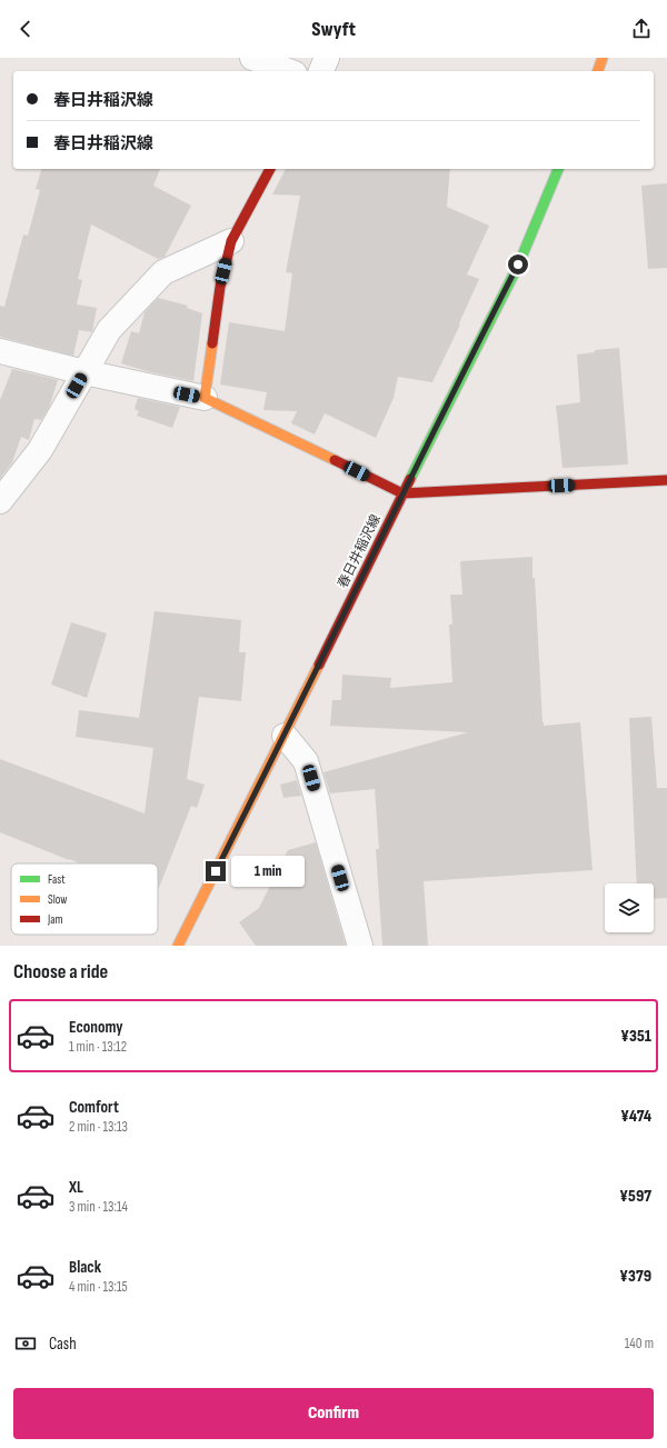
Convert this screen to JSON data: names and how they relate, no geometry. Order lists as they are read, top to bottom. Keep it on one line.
{"streets":{"main road":["春日井稲沢線"]},"legend":["Fast","Slow","Jam"],"page":{"header":"Swyft","banner":["春日井稲沢線","春日井稲沢線"],"bubble":"1 min","heading":"Choose a ride","list":[{"name":"Economy","note":"1 min · 13:12","value":"¥351"},{"name":"Comfort","note":"2 min · 13:13","value":"¥474"},{"name":"XL","note":"3 min · 13:14","value":"¥597"},{"name":"Black","note":"4 min · 13:15","value":"¥379"}],"pay":["Cash","140 m"],"buttons":"Confirm"}}
